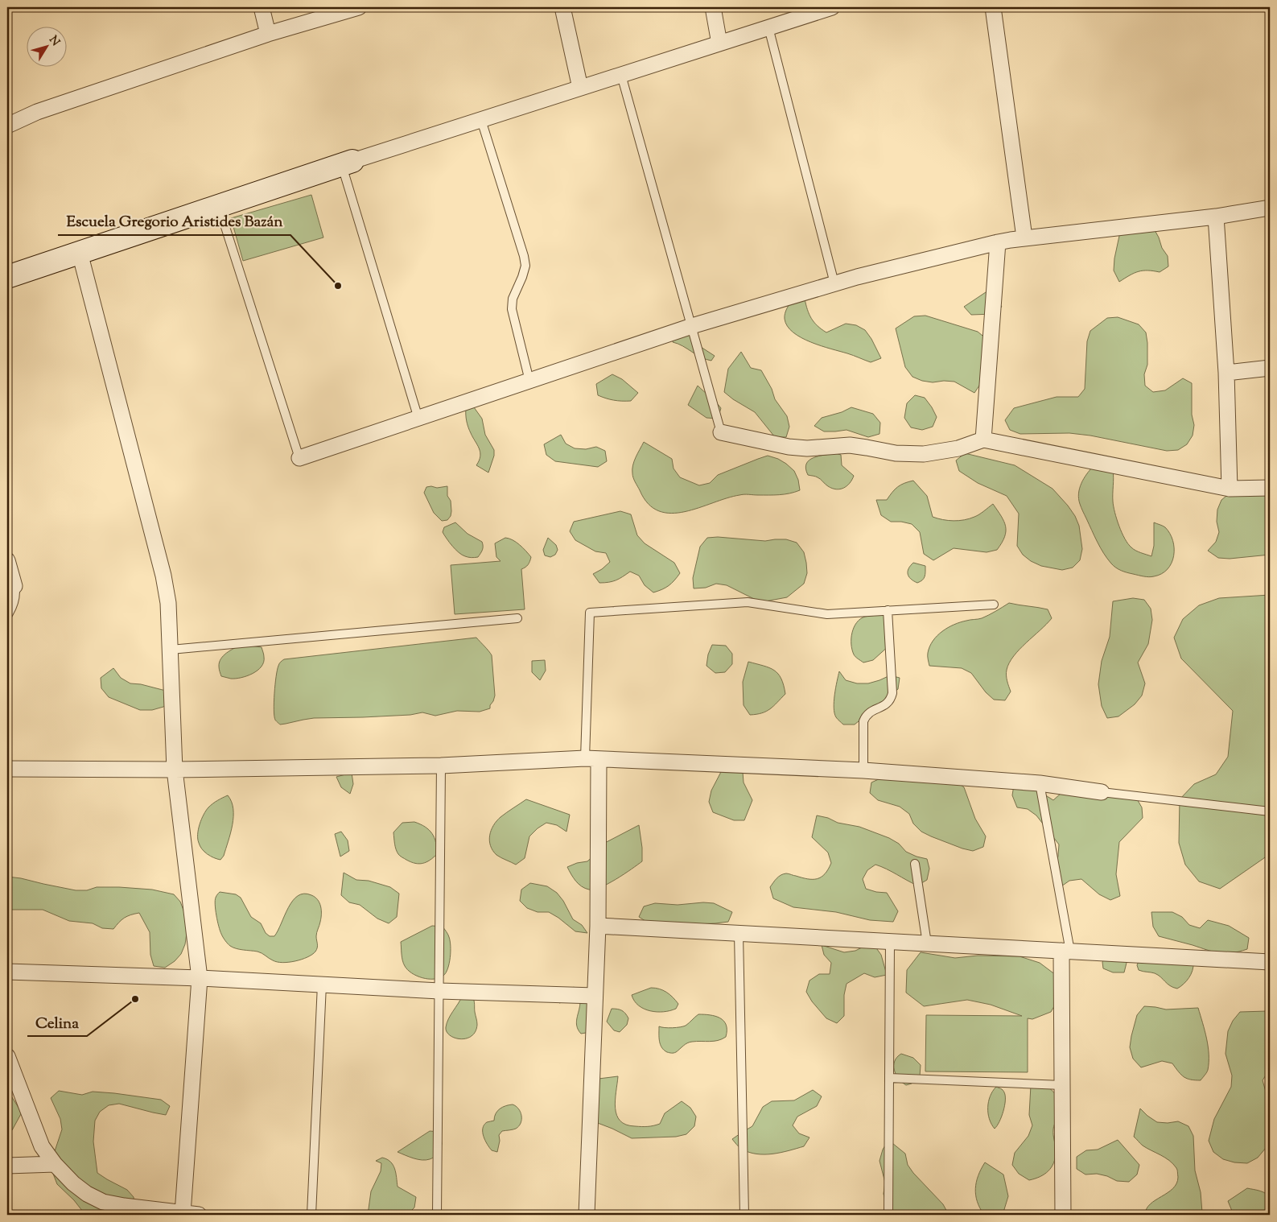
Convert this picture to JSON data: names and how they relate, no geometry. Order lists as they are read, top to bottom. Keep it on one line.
{"places":["Escuela Gregorio Aristides Bazán","Celina"],"north":"top right"}
